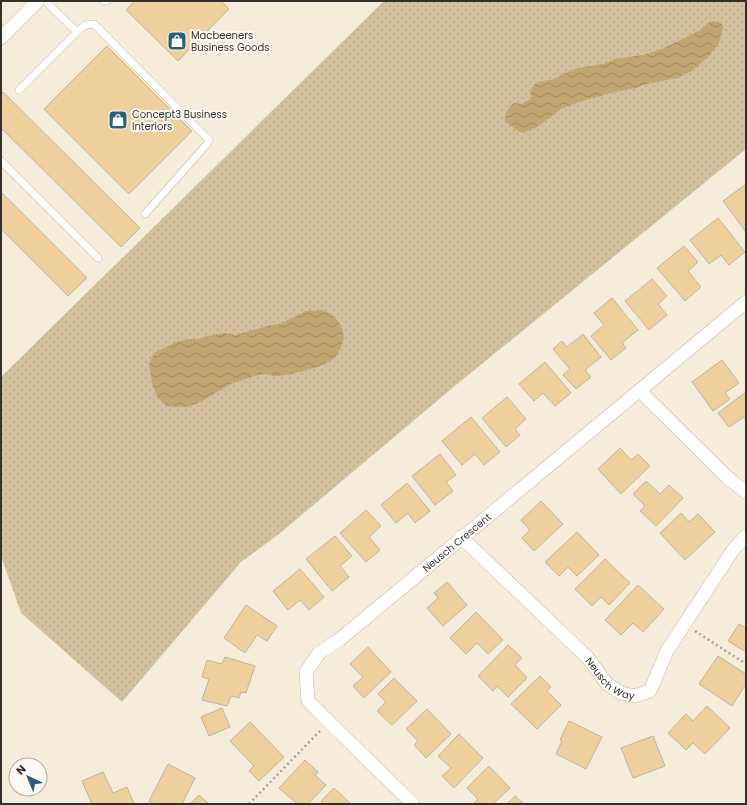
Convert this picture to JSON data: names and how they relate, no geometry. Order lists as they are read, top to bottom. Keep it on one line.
{"streets":{"street":["Neusch Crescent","Neusch Way"]},"crossings":[["Neusch Crescent","Neusch Way"]],"places":{"shop":["Macbeeners Business Goods","Concept3 Business Interiors"]},"north":"top left"}
